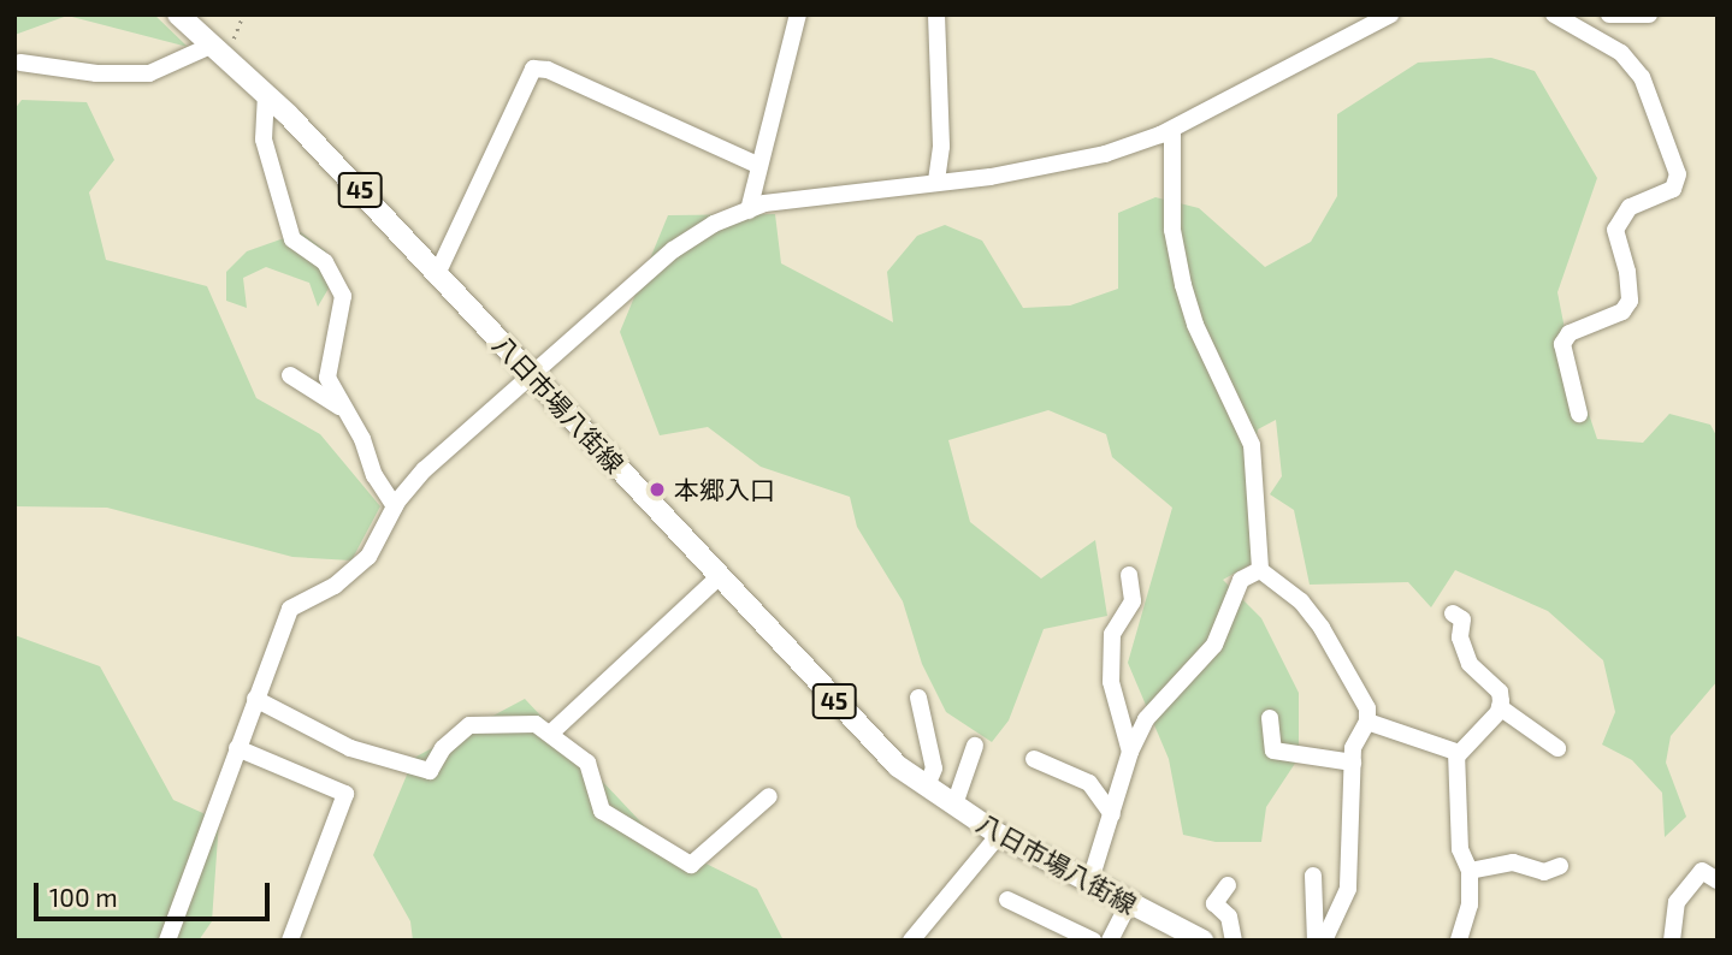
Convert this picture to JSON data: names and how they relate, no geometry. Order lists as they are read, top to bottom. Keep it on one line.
{"streets":{"main road":["45","八日市場八街線"]},"places":["本郷入口"],"scale_bar":"100 m"}
